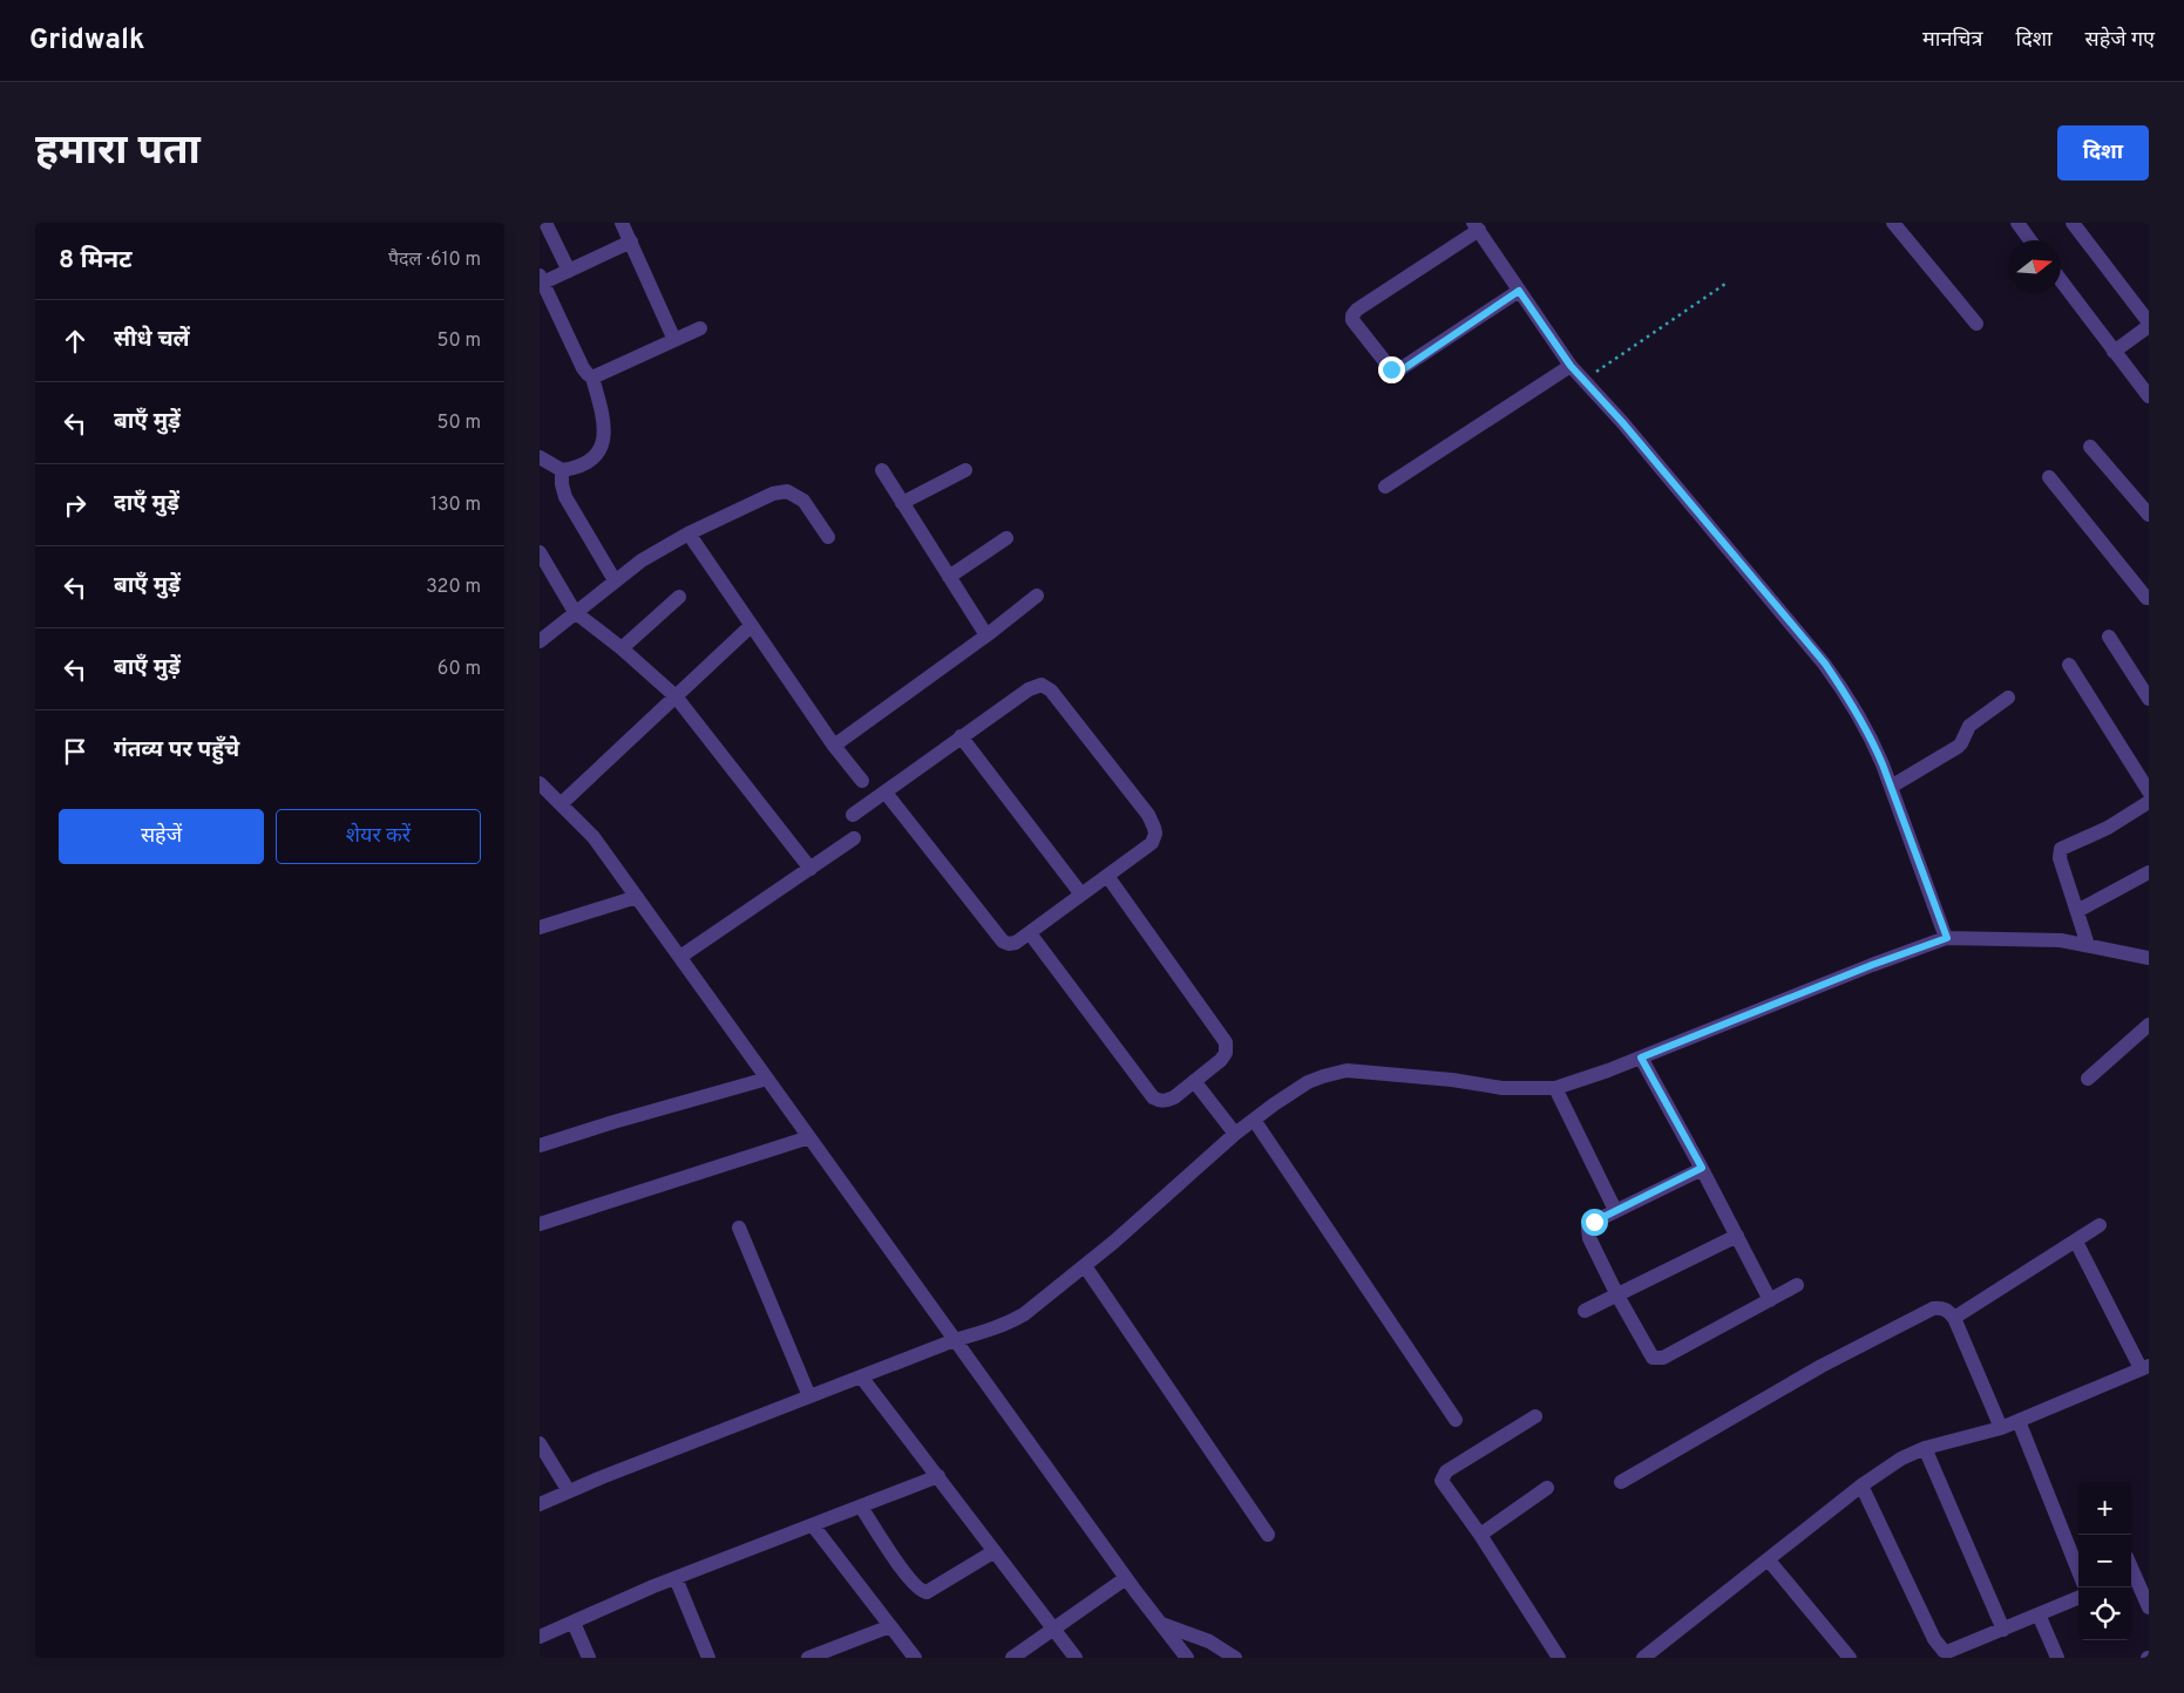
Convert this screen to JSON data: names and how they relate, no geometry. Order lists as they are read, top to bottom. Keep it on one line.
{"north":"right","page":{"header":"Gridwalk","nav":["मानचित्र","दिशा","सहेजे गए"],"buttons":["दिशा",["सहेजें","शेयर करें"]],"title":"हमारा पता","heading":["8 मिनट","पैदल · 610 m"],"list":[["सीधे चलें","50 m"],["बाएँ मुड़ें","50 m"],["दाएँ मुड़ें","130 m"],["बाएँ मुड़ें","320 m"],["बाएँ मुड़ें","60 m"],"गंतव्य पर पहुँचे"],"map_buttons":["+","−"]}}
